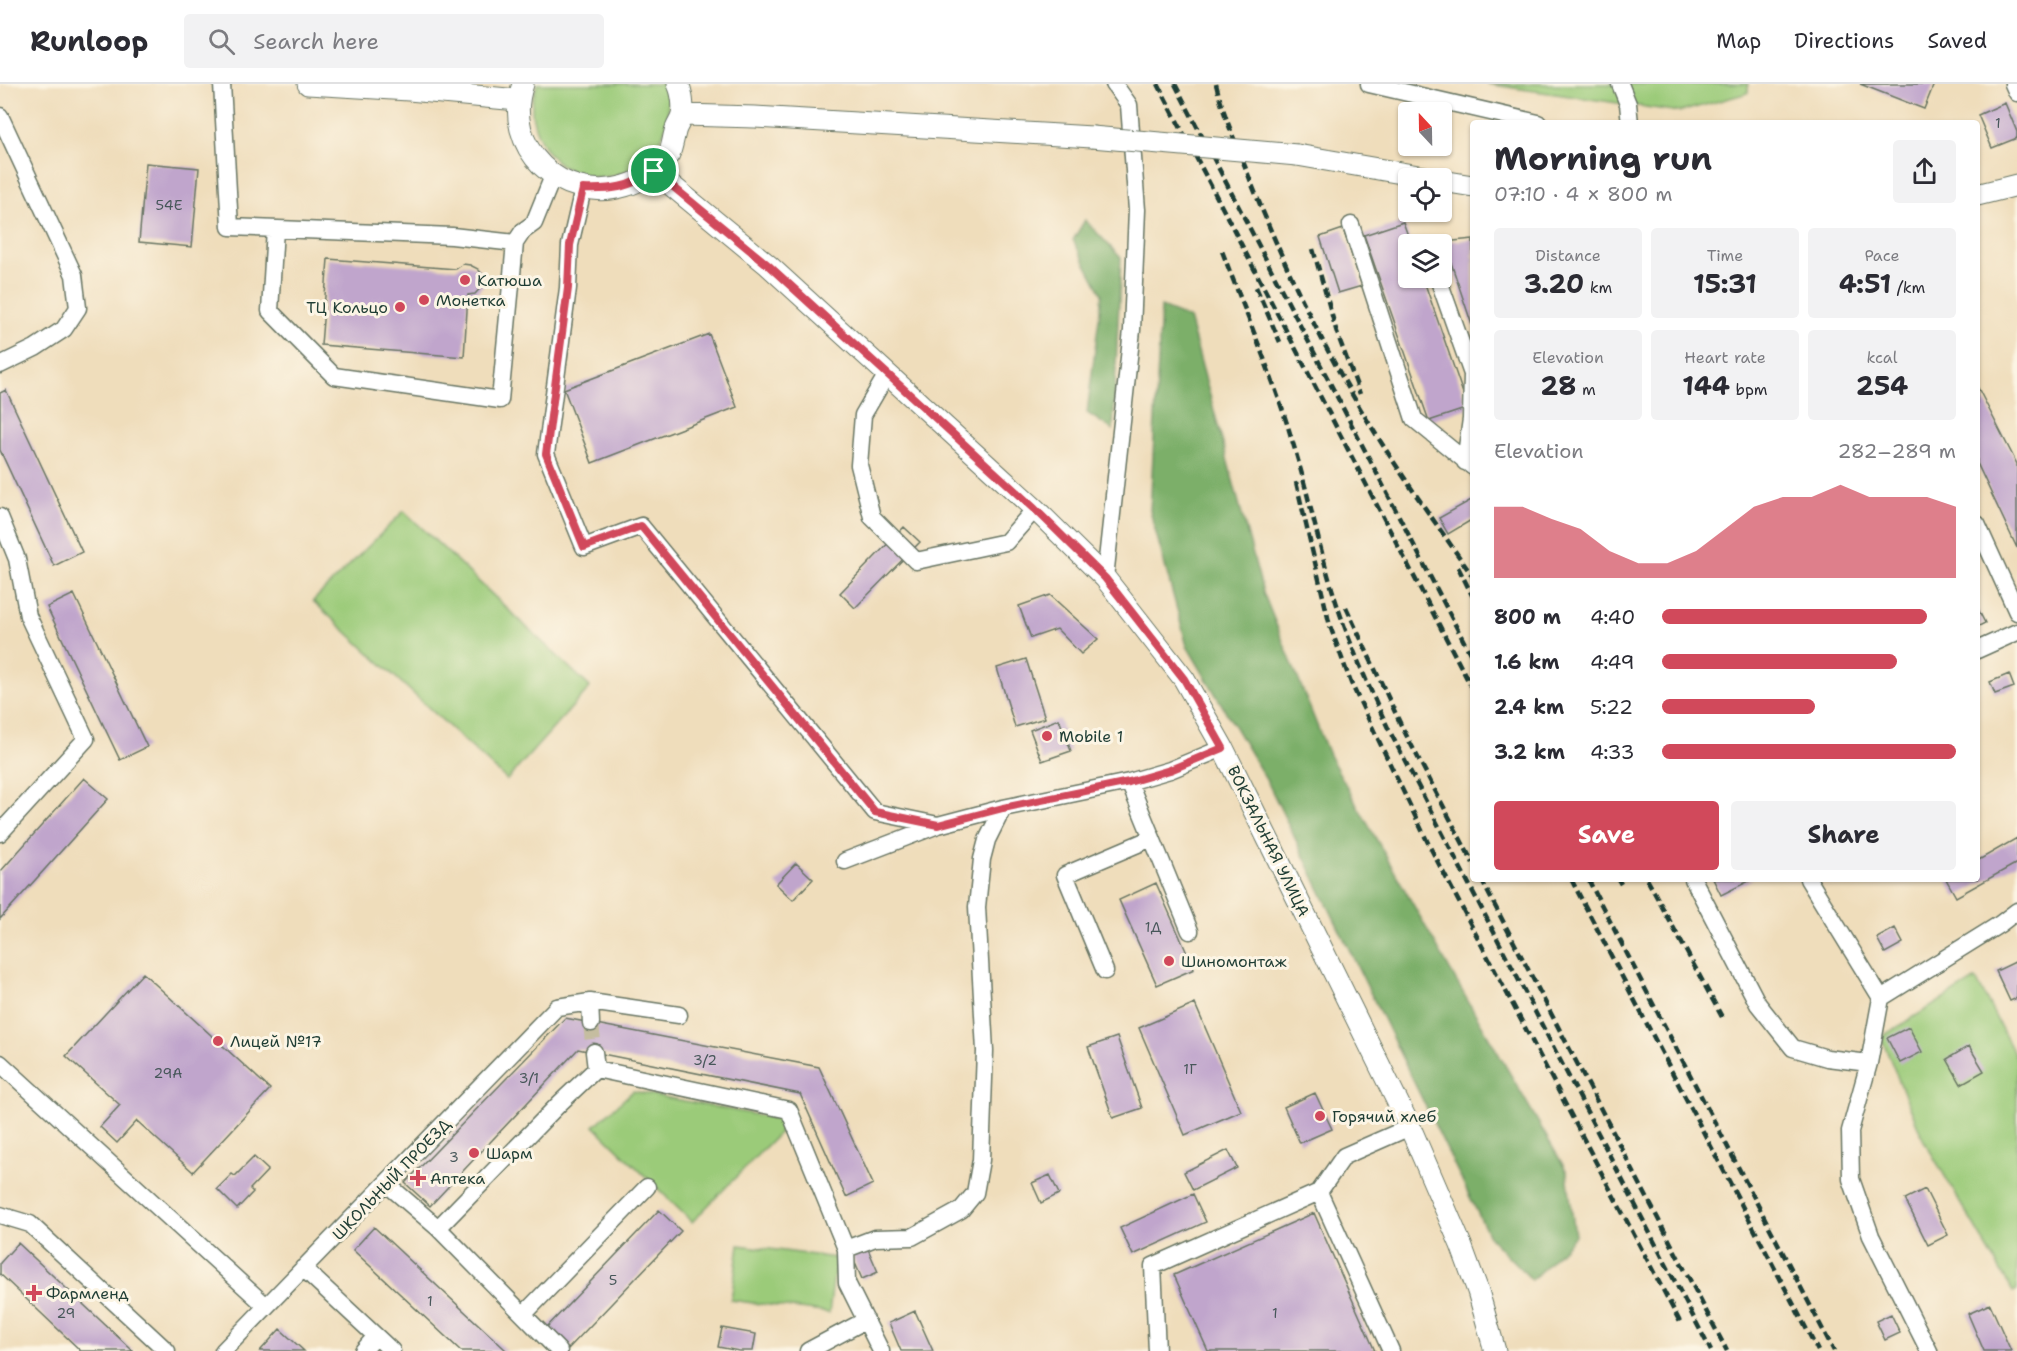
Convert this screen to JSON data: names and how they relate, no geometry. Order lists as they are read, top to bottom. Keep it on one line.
{"streets":{"main road":["ВОКЗАЛЬНАЯ УЛИЦА"],"street":["ШКОЛЬНЫЙ ПРОЕЗД"]},"places":{"other":["Катюша","Монетка","ТЦ Кольцо","Mobile 1","Шиномонтаж","Лицей №17","Горячий хлеб","Шарм"],"health":["Аптека","Фармленд"]},"house_numbers":["1","54Е","1Д","3/2","1Г","29А","3/1","3","5","1","29","1"],"north":"top","page":{"header":"Runloop","search":"Search here","nav":["Map","Directions","Saved"],"heading":["Morning run","07:10 · 4 × 800 m"],"stats":[["Distance","3.20 km"],["Time","15:31"],["Pace","4:51 /km"],["Elevation","28 m"],["Heart rate","144 bpm"],["kcal","254"]],"chart":["Elevation","282–289 m"],"list":[{"name":"800 m","note":"4:40"},{"name":"1.6 km","note":"4:49"},{"name":"2.4 km","note":"5:22"},{"name":"3.2 km","note":"4:33"}],"buttons":["Save","Share"]}}
